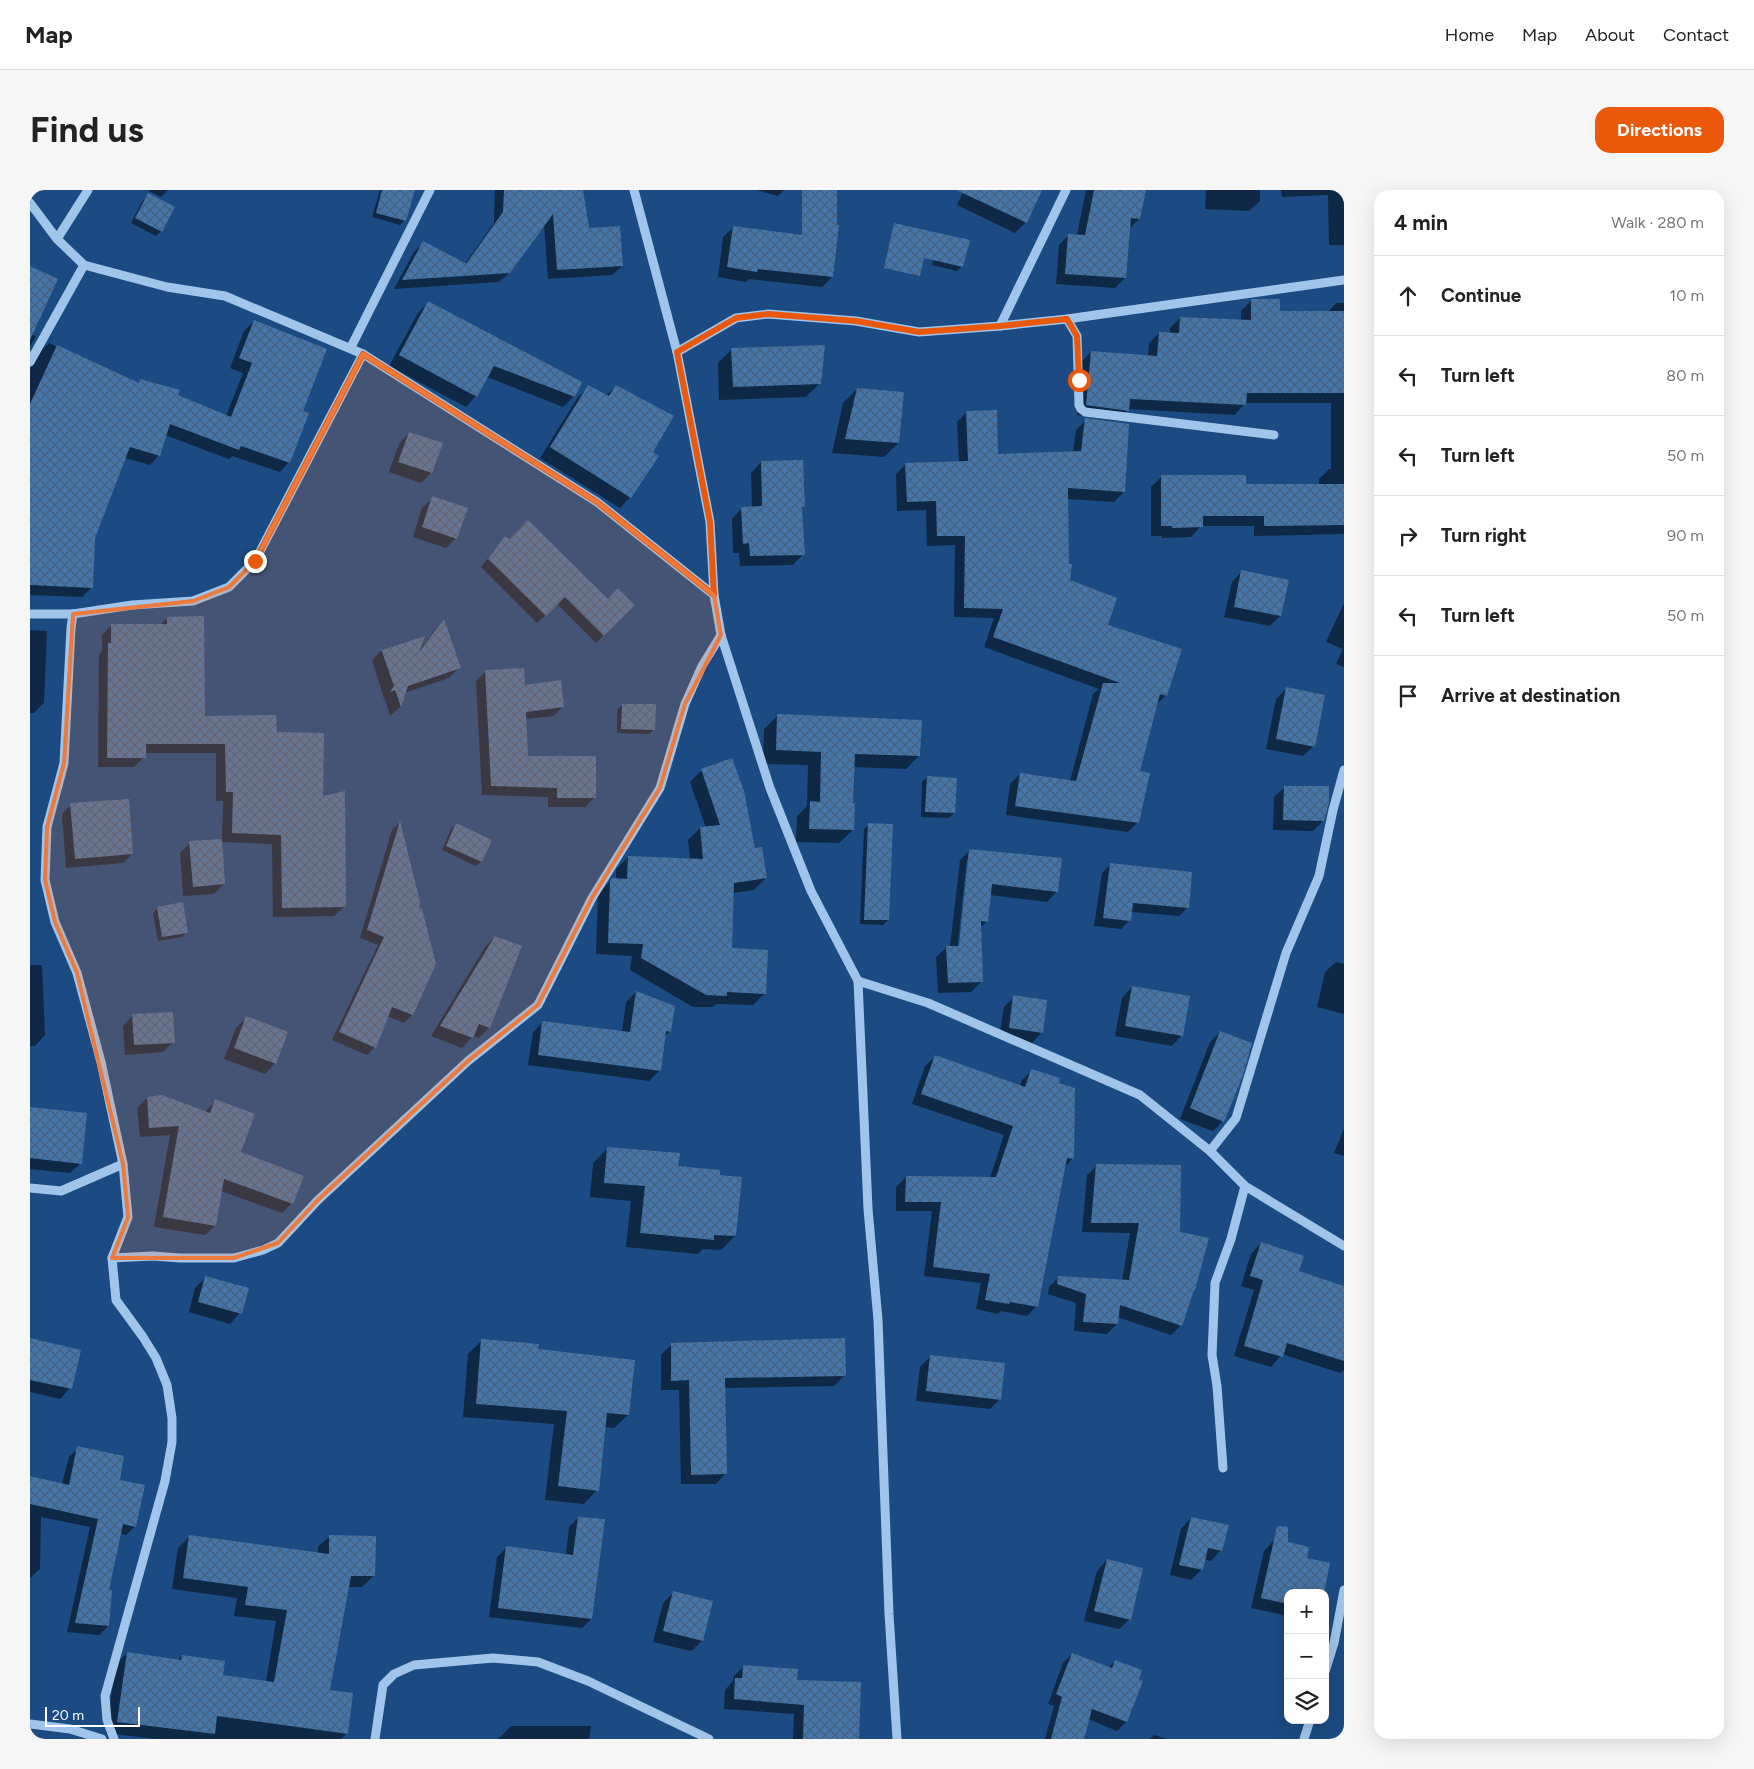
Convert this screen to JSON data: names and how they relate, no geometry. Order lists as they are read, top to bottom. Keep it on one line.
{"scale_bar":"20 m","page":{"header":"Map","nav":["Home","Map","About","Contact"],"buttons":"Directions","title":"Find us","heading":["4 min","Walk · 280 m"],"list":[["Continue","10 m"],["Turn left","80 m"],["Turn left","50 m"],["Turn right","90 m"],["Turn left","50 m"],"Arrive at destination"],"map_buttons":["+","−"],"scale":"20 m"}}
